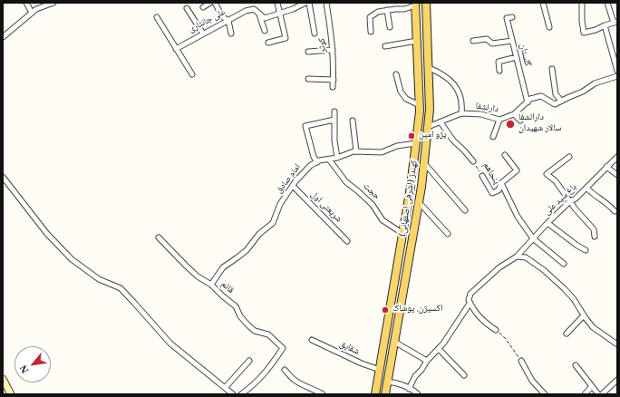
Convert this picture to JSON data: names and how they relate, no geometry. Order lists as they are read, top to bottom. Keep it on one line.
{"streets":{"main road":["کهندژ (اشرفی اصفهانی)"],"street":["علی جانثاری","کوثر","گلستان","دارلشفا","پنجاهم","امام صادق","حجت","باغ سید علی","شریعتی اول","قائم","شقایق"]},"crossings":[["گلستان","دارلشفا"],["دارلشفا","پنجاهم"],["دارلشفا","کهندژ (اشرفی اصفهانی)"],["امام صادق","حجت"],["امام صادق","کهندژ (اشرفی اصفهانی)"],["امام صادق","شریعتی اول"],["امام صادق","قائم"],["حجت","کهندژ (اشرفی اصفهانی)"],["کهندژ (اشرفی اصفهانی)","شقایق"]],"places":["دارالشفا سالار شهیدان","پژو امین","اکسیژن. پوشاک"],"north":"bottom left"}
